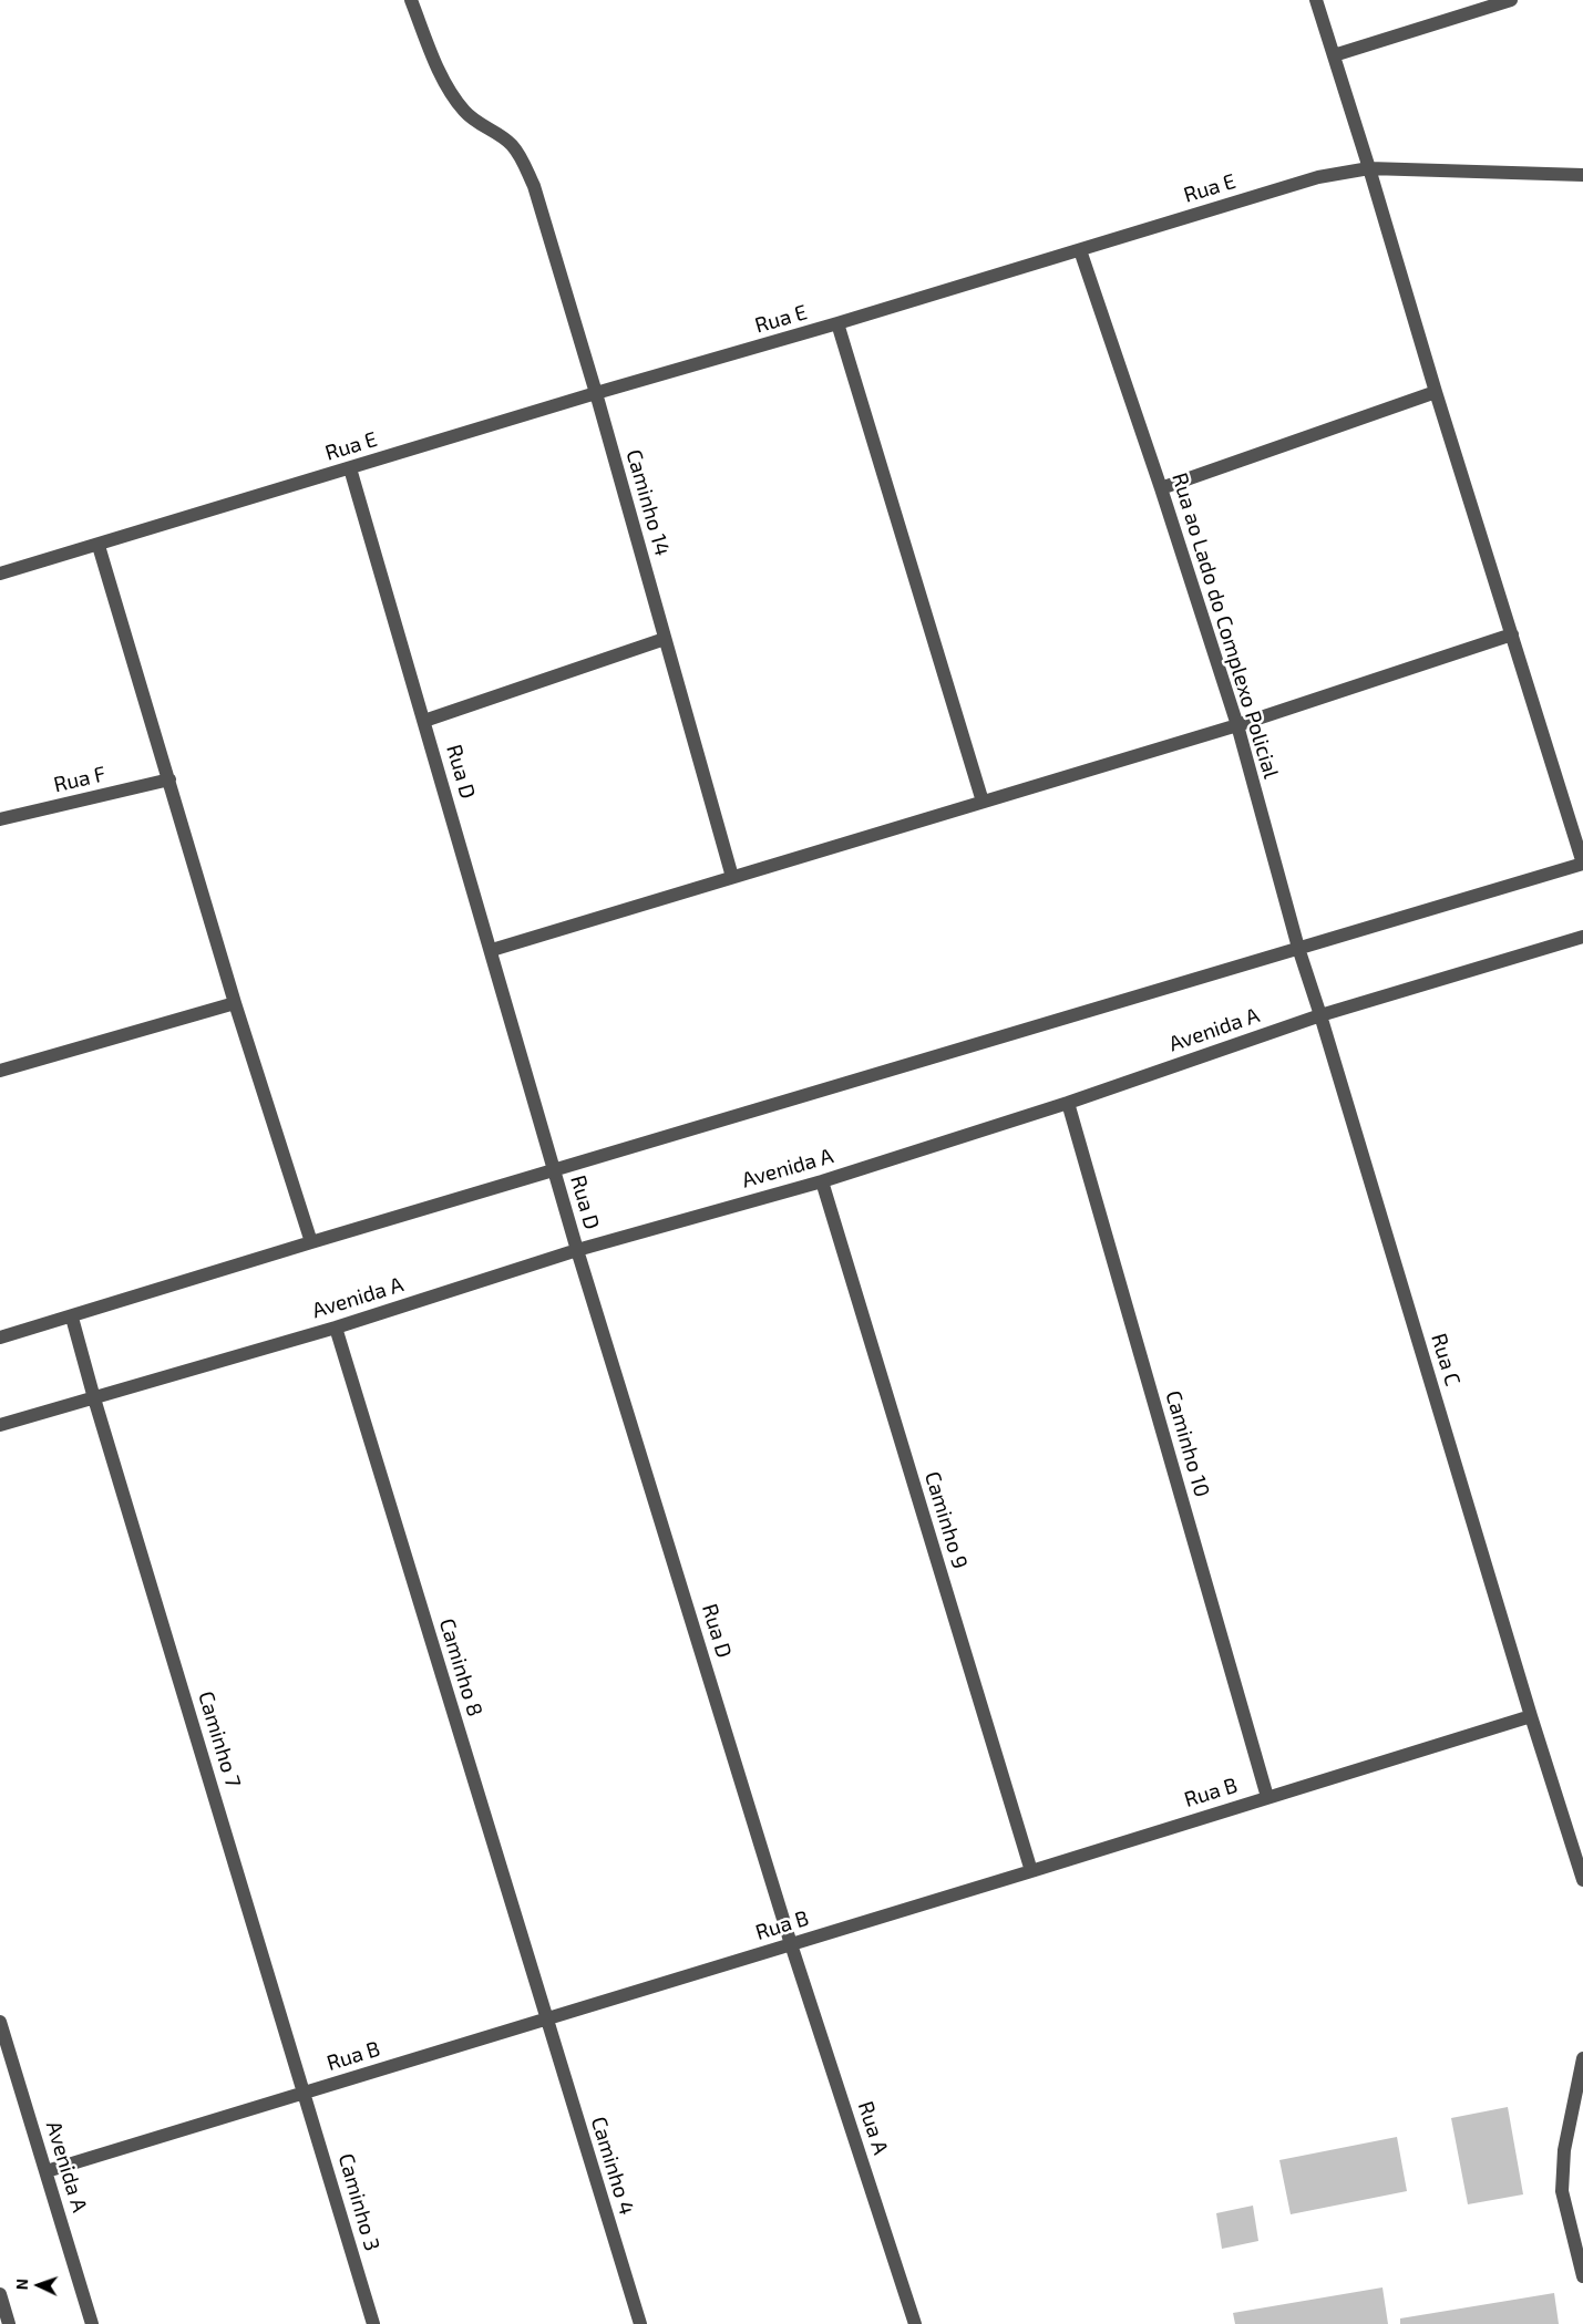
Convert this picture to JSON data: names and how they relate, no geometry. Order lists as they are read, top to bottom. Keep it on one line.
{"streets":{"street":["Rua E","Caminho 14","Rua ao Lado do Complexo Policial","Rua D","Rua F","Avenida A","Rua C","Caminho 10","Caminho 9","Caminho 8","Caminho 7","Rua B","Rua A","Caminho 4","Caminho 3"]},"crossings":[["Rua E","Caminho 14"],["Rua E","Rua ao Lado do Complexo Policial"],["Rua E","Rua D"],["Rua ao Lado do Complexo Policial","Avenida A"],["Rua ao Lado do Complexo Policial","Rua C"],["Rua D","Avenida A"],["Rua D","Rua B"],["Rua D","Rua A"],["Avenida A","Rua C"],["Avenida A","Caminho 10"],["Avenida A","Caminho 9"],["Avenida A","Caminho 8"],["Avenida A","Caminho 7"],["Avenida A","Rua B"],["Rua C","Rua B"],["Caminho 10","Rua B"],["Caminho 9","Rua B"],["Caminho 8","Rua B"],["Caminho 8","Caminho 4"],["Caminho 7","Rua B"],["Caminho 7","Caminho 3"],["Rua B","Rua A"],["Rua B","Caminho 4"],["Rua B","Caminho 3"]],"north":"left"}
